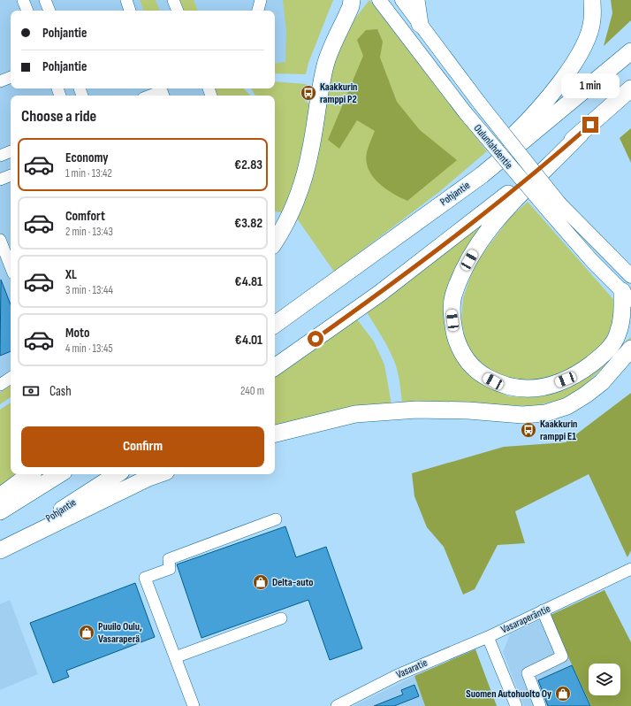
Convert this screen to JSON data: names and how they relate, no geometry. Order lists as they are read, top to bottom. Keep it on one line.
{"streets":{"highway":["Pohjantie"],"main road":["Oulunlahdentie"],"street":["Vasaraperäntie","Vasaratie"]},"crossings":[["Vasaraperäntie","Vasaratie"]],"places":{"bus stop":["Kaakkurin ramppi P2","Kaakkurin ramppi E1"],"shop":["Delta-auto","Puuilo Oulu, Vasaraperä","Suomen Autohuolto Oy"]},"page":{"banner":["Pohjantie","Pohjantie"],"bubble":"1 min","heading":"Choose a ride","list":[{"name":"Economy","note":"1 min · 13:42","value":"€2.83"},{"name":"Comfort","note":"2 min · 13:43","value":"€3.82"},{"name":"XL","note":"3 min · 13:44","value":"€4.81"},{"name":"Moto","note":"4 min · 13:45","value":"€4.01"}],"pay":["Cash","240 m"],"buttons":"Confirm"}}
